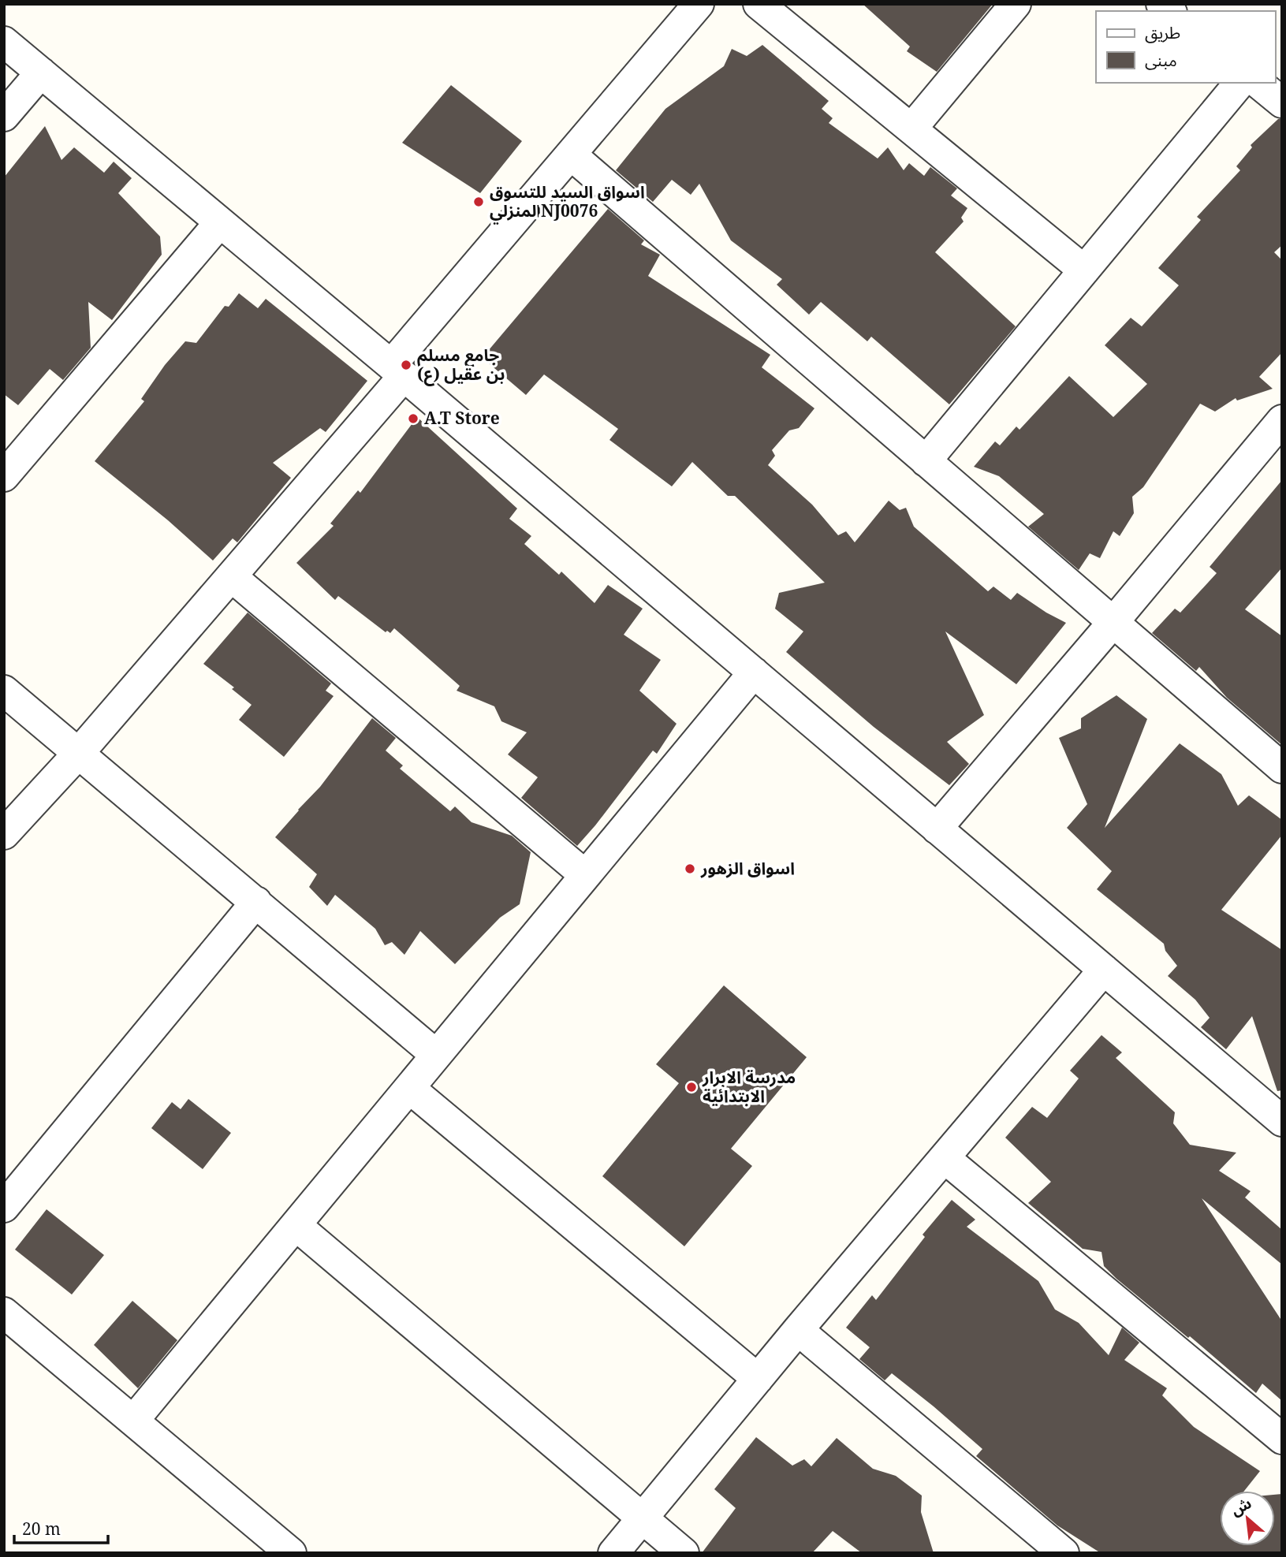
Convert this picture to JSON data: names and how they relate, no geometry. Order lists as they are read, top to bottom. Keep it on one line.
{"places":["اسواق السيد للتسوق المنزليNJ0076","جامع مسلم بن عقيل (ع)","A.T Store","اسواق الزهور","مدرسة الابرار الابتدائية"],"legend":["طريق","مبنى"],"scale_bar":"20 m","north":"top left"}
